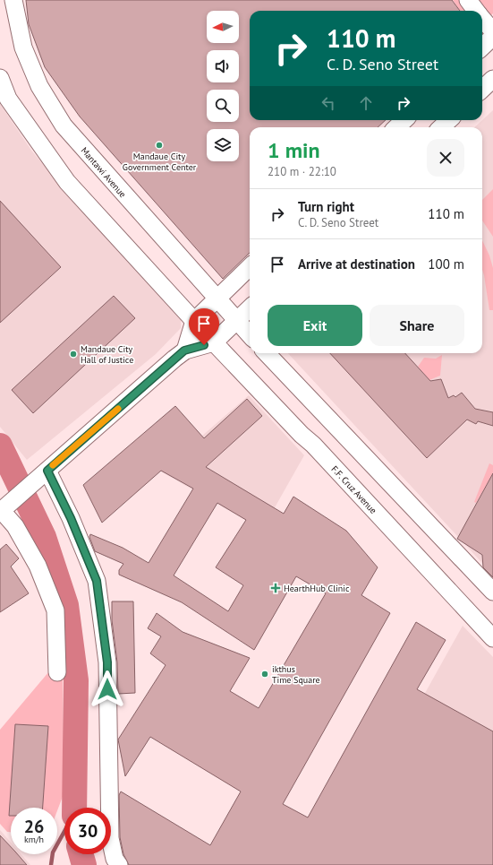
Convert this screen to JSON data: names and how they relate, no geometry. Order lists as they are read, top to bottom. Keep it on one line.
{"streets":{"street":["Mantawi Avenue","F.F. Cruz Avenue"]},"places":{"other":["Mandaue City Government Center","Mandaue City Hall of Justice","ikthus Time Square"],"health":["HearthHub Clinic"]},"north":"left","page":{"turn":["110 m","C. D. Seno Street"],"heading":["1 min","210 m · 22:10"],"list":[{"name":"Turn right","note":"C. D. Seno Street","value":"110 m"},{"name":"Arrive at destination","value":"100 m"}],"buttons":["Exit","Share"],"speed":"26 km/h","limit":"30"}}
